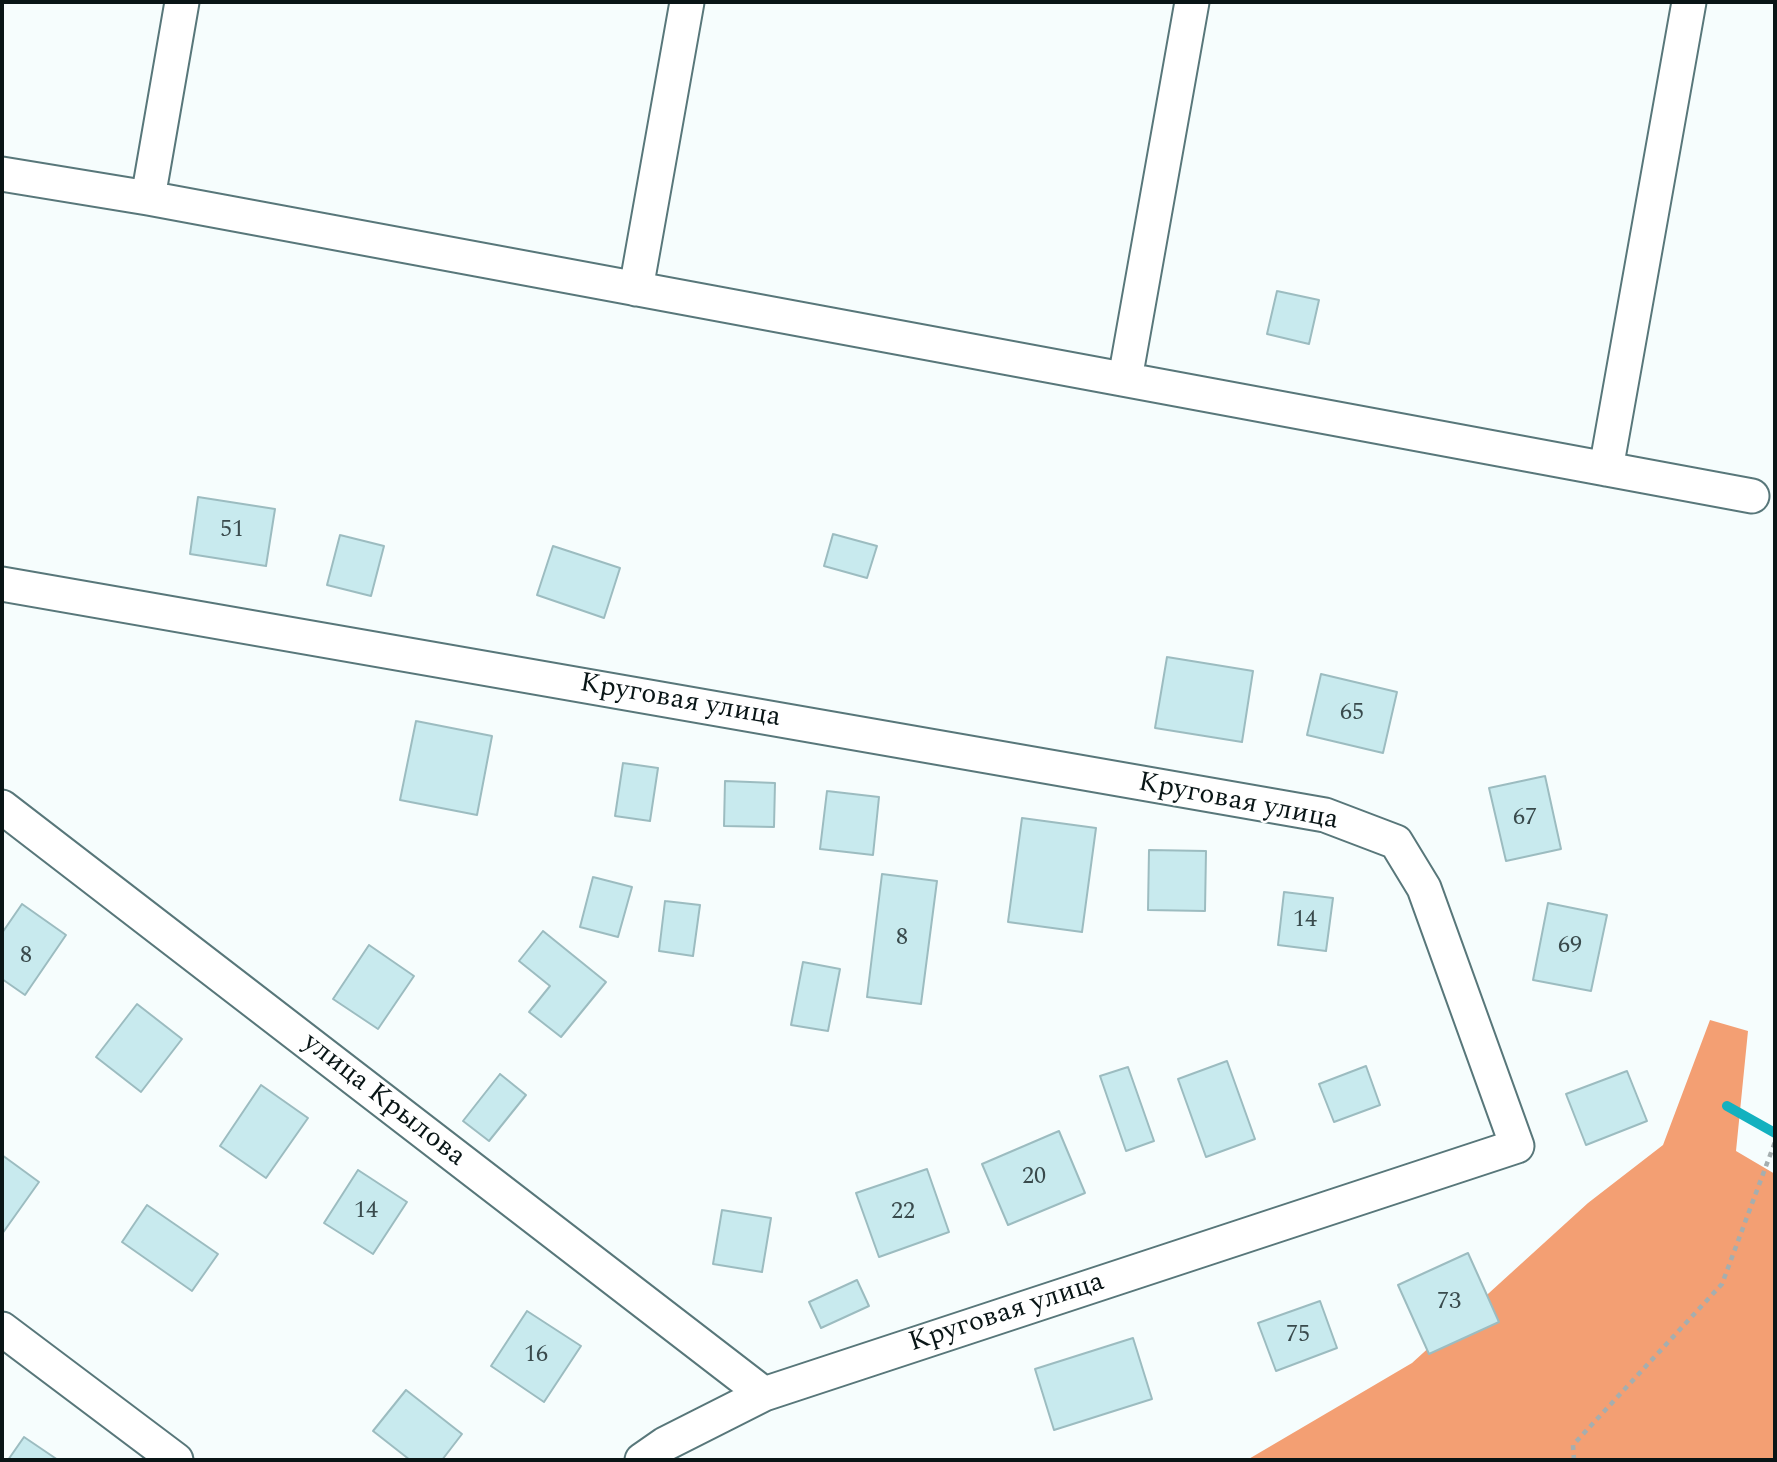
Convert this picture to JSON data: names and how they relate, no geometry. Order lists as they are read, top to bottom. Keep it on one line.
{"streets":{"street":["Круговая улица","улица Крылова"]},"crossings":[["Круговая улица","улица Крылова"]],"house_numbers":["51","65","67","14","8","69","8","20","14","22","73","75","16"]}
